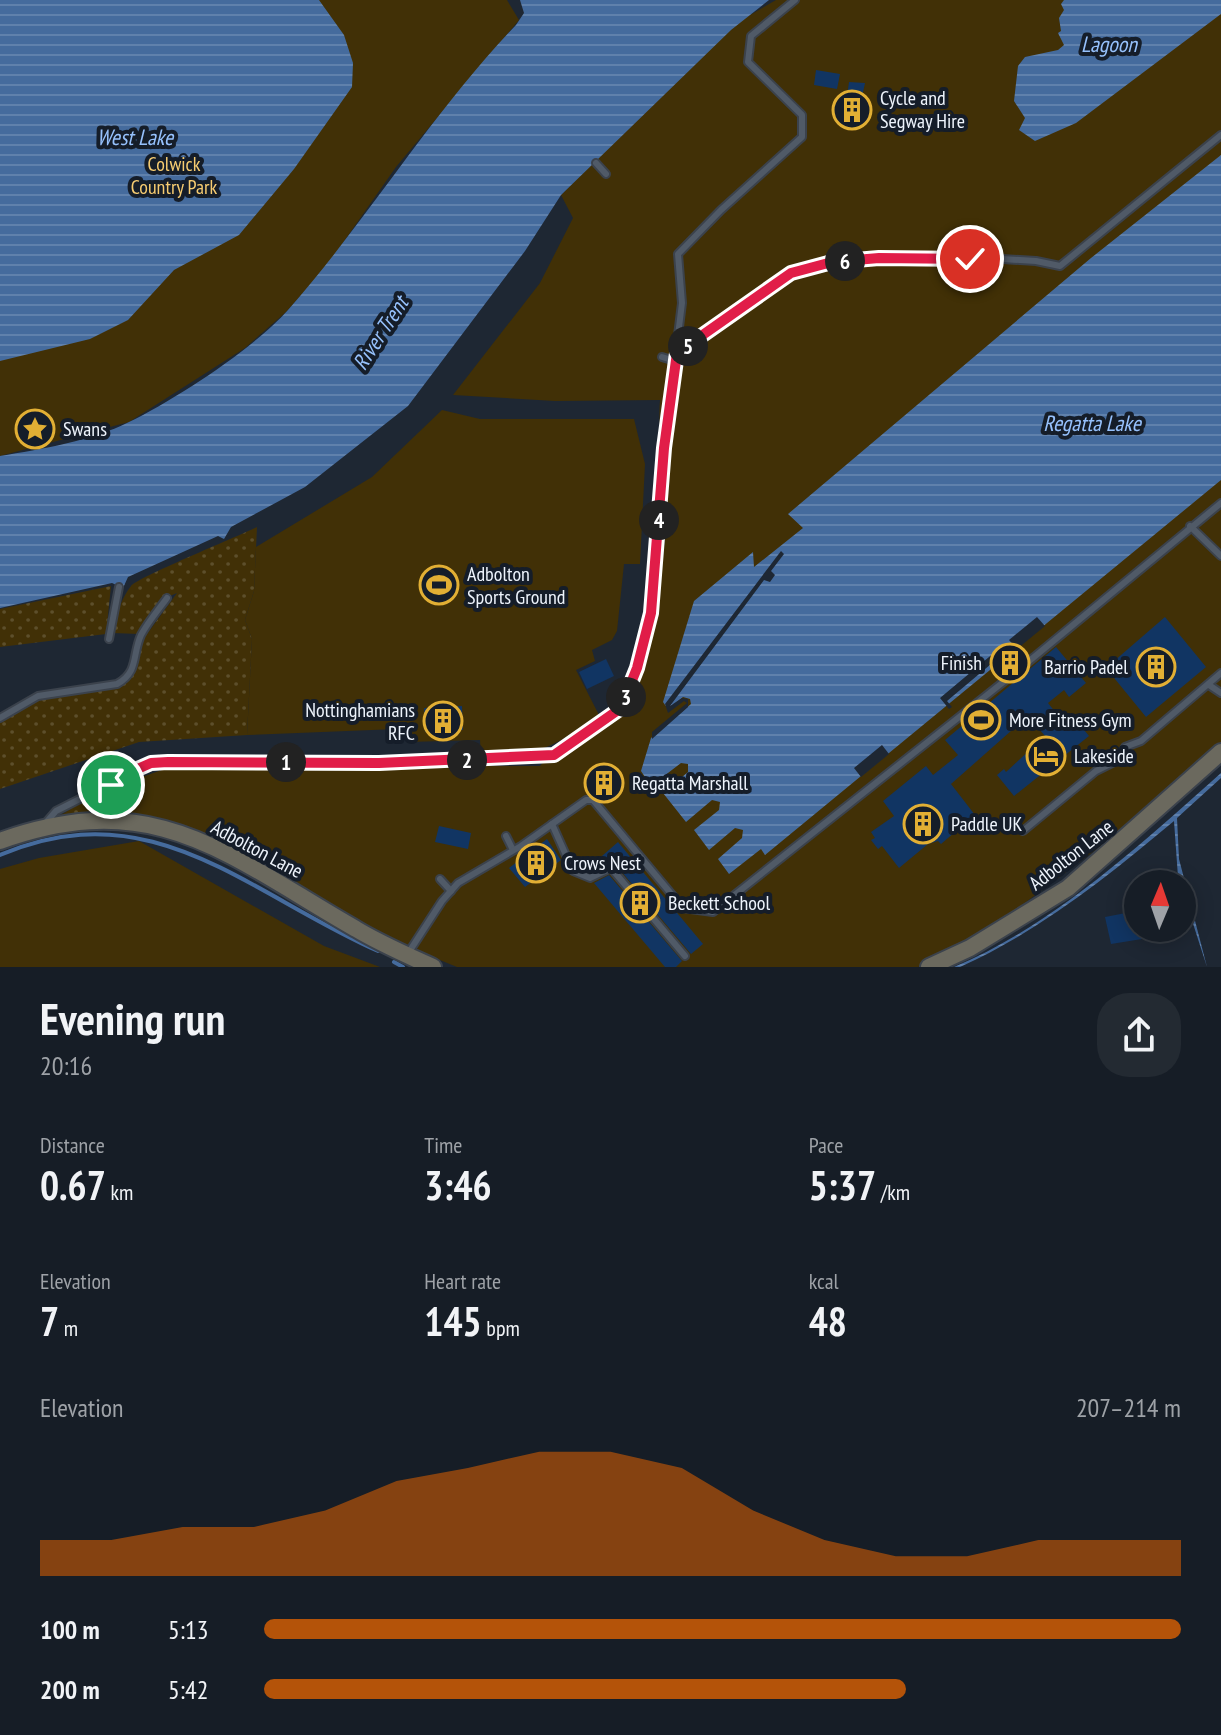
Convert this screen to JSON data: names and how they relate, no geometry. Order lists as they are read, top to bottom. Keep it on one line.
{"streets":{"street":["Adbolton Lane"]},"water":["Lagoon","West Lake","River Trent","Regatta Lake"],"parks":["Colwick Country Park"],"places":{"building":["Cycle and Segway Hire","Finish","Barrio Padel","Nottinghamians RFC","Regatta Marshall","Paddle UK","Crows Nest","Beckett School"],"place":["Swans"],"sports":["Adbolton Sports Ground","More Fitness Gym"],"hotel":["Lakeside"]},"north":"top","page":{"pins":["6","5","4","3","2","1"],"heading":["Evening run","20:16"],"stats":[["Distance","0.67 km"],["Time","3:46"],["Pace","5:37 /km"],["Elevation","7 m"],["Heart rate","145 bpm"],["kcal","48"]],"chart":["Elevation","207–214 m"],"list":[{"name":"100 m","note":"5:13"},{"name":"200 m","note":"5:42"}]}}
